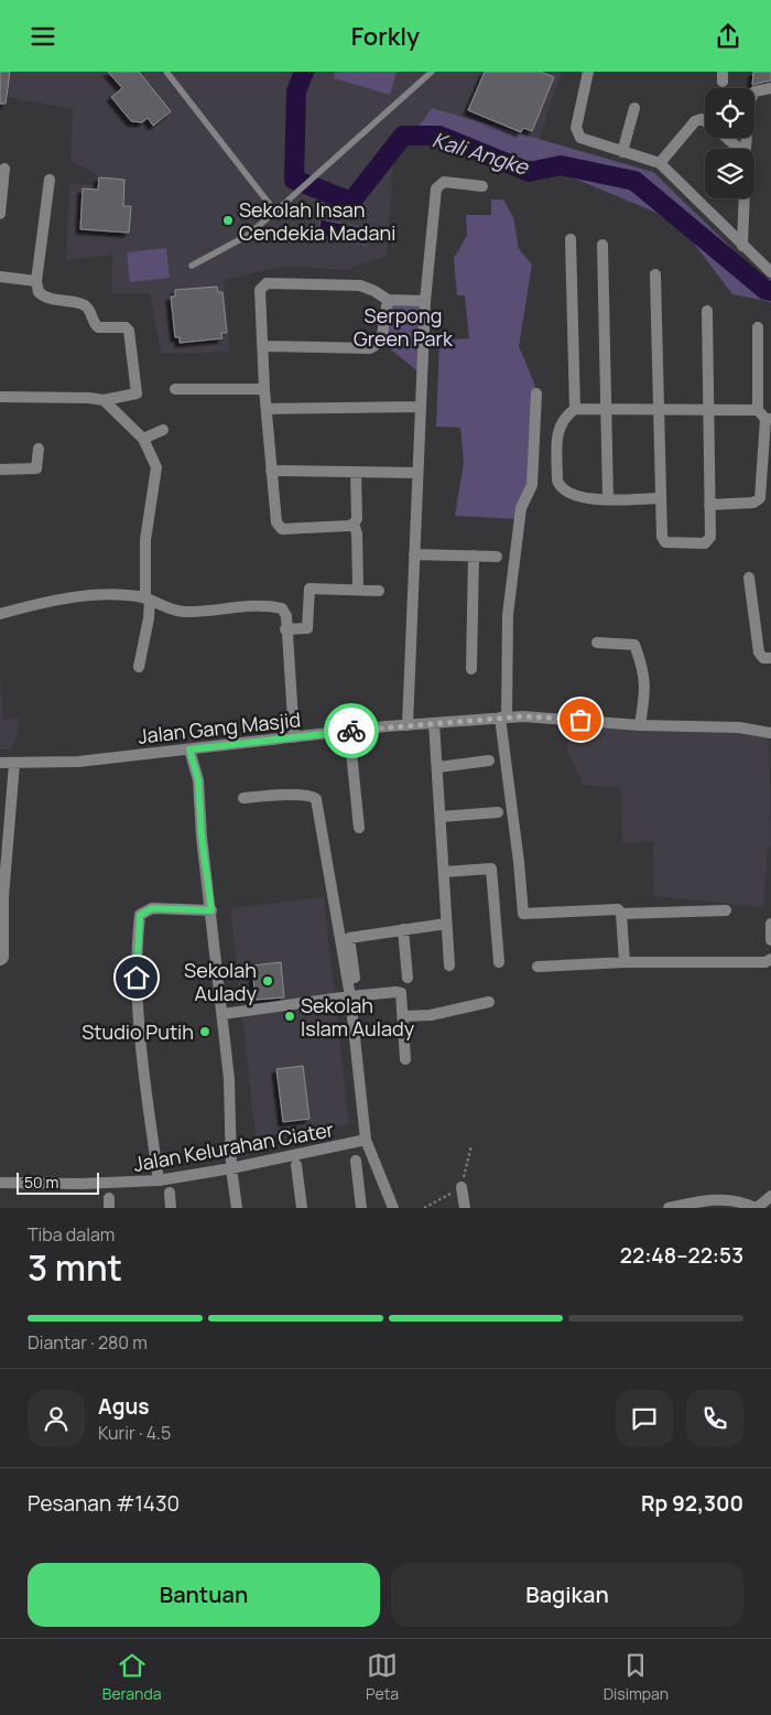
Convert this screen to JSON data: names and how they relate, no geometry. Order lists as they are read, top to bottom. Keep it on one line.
{"streets":{"street":["Jalan Gang Masjid","Jalan Kelurahan Ciater"]},"water":["Kali Angke"],"parks":["Serpong Green Park"],"places":["Sekolah Insan Cendekia Madani","Sekolah Aulady","Sekolah Islam Aulady","Studio Putih"],"scale_bar":"50 m","page":{"header":"Forkly","scale":"50 m","heading":["3 mnt","Tiba dalam","22:48–22:53"],"panel":["Agus","Kurir · 4.5","Pesanan #1430","Rp 92,300"],"bar":"Diantar · 280 m","buttons":["Bantuan","Bagikan"],"tabs":["Beranda","Peta","Disimpan"]}}
